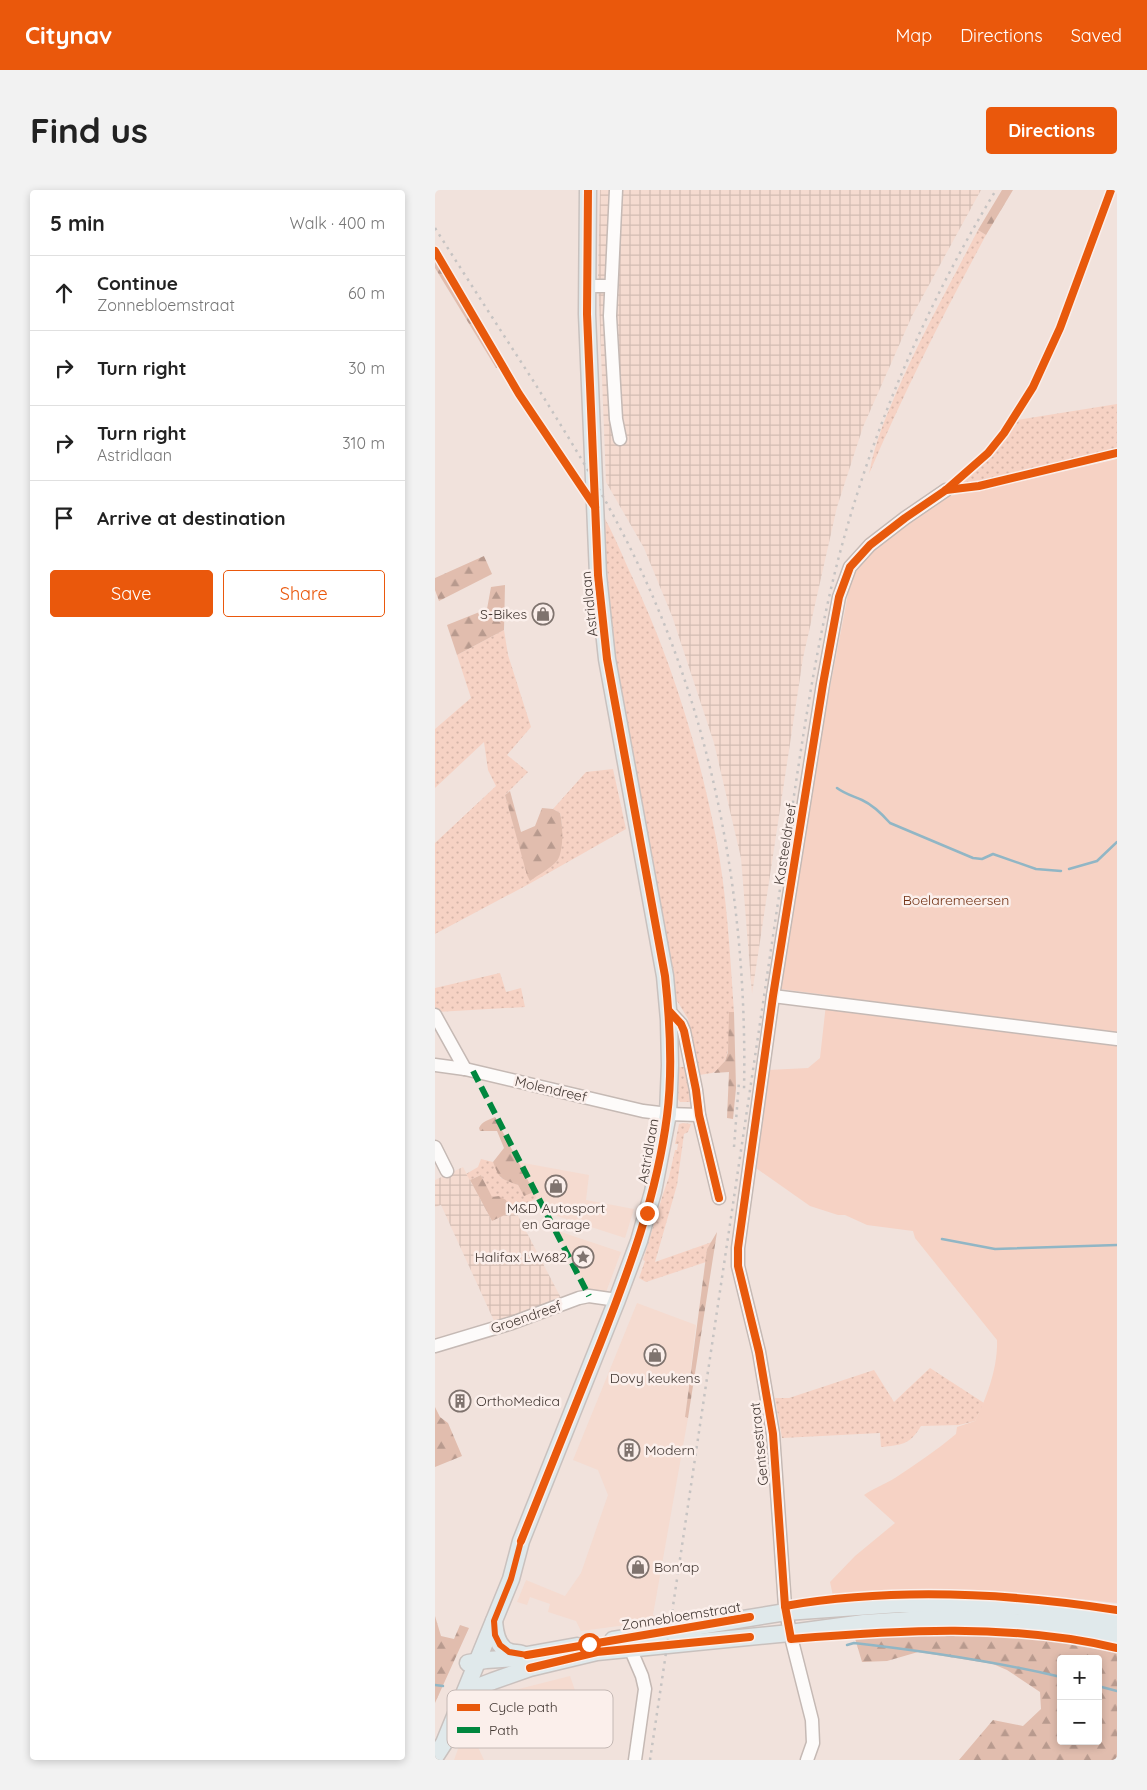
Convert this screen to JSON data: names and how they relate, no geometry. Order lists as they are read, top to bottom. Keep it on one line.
{"streets":{"main road":["Astridlaan","Zonnebloemstraat"],"street":["Kasteeldreef","Molendreef","Groendreef","Gentsestraat"]},"crossings":[["Astridlaan","Molendreef"],["Astridlaan","Groendreef"],["Astridlaan","Zonnebloemstraat"],["Kasteeldreef","Gentsestraat"],["Gentsestraat","Zonnebloemstraat"]],"parks":["Boelaremeersen"],"places":{"shop":["S-Bikes","M&D Autosport en Garage","Dovy keukens","Bon'ap"],"place":["Halifax LW682"],"building":["OrthoMedica","Modern"]},"legend":["Cycle path","Path"],"page":{"header":"Citynav","nav":["Map","Directions","Saved"],"buttons":["Directions",["Save","Share"]],"title":"Find us","heading":["5 min","Walk · 400 m"],"list":[["Continue","Zonnebloemstraat","60 m"],["Turn right","30 m"],["Turn right","Astridlaan","310 m"],"Arrive at destination"],"map_buttons":["+","−"]}}
